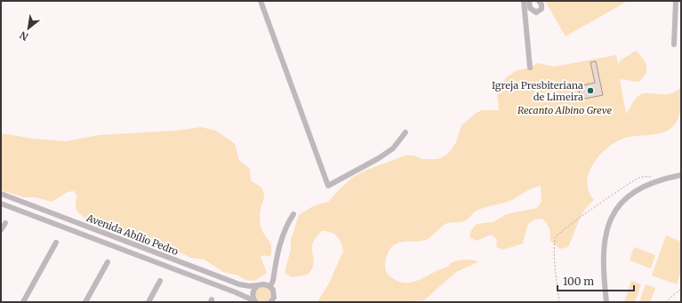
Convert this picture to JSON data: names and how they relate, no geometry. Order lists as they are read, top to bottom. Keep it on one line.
{"streets":{"street":["Avenida Abílio Pedro"]},"parks":["Recanto Albino Greve"],"places":["Igreja Presbiteriana de Limeira"],"scale_bar":"100 m","north":"bottom left"}
